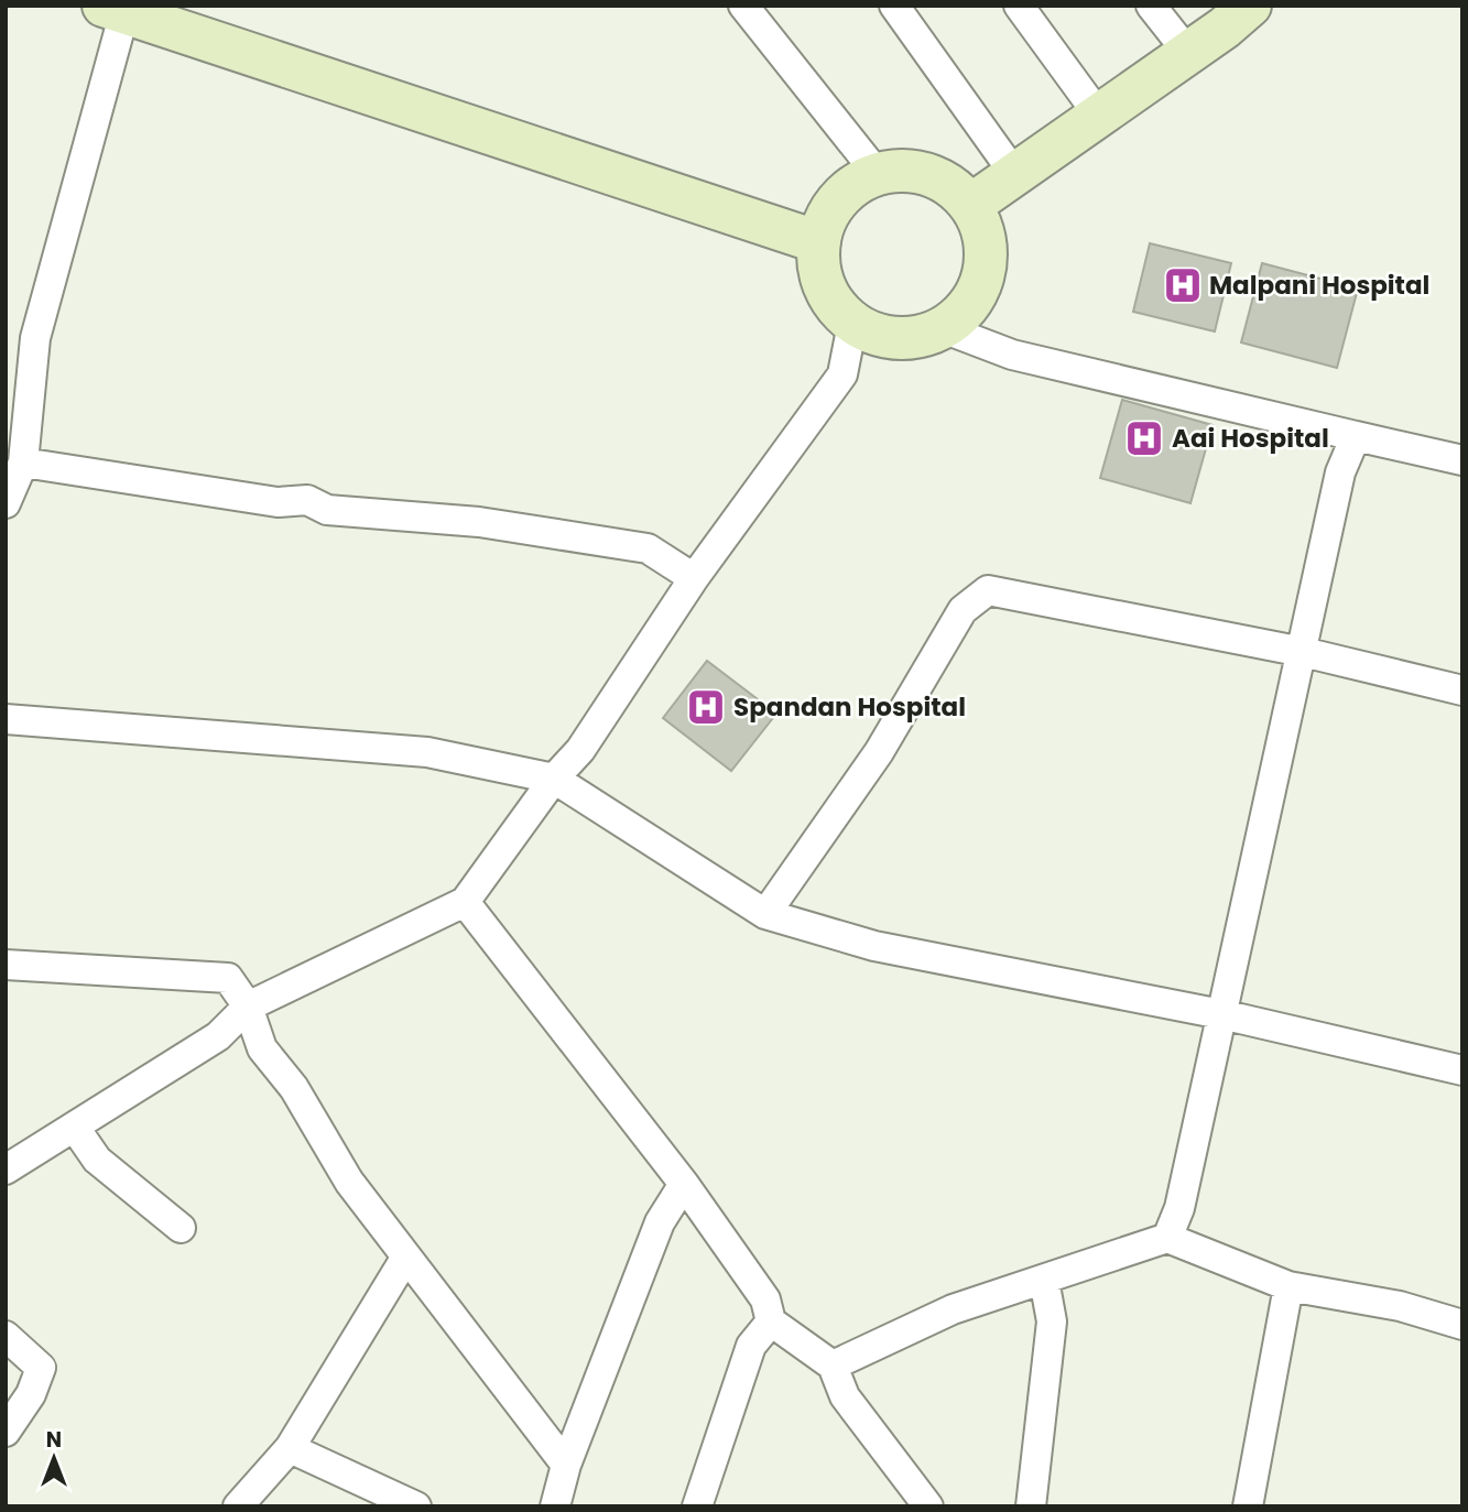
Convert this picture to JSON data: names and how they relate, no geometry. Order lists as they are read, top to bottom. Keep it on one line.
{"places":{"hospital":["Malpani Hospital","Aai Hospital","Spandan Hospital"]},"north":"top"}
